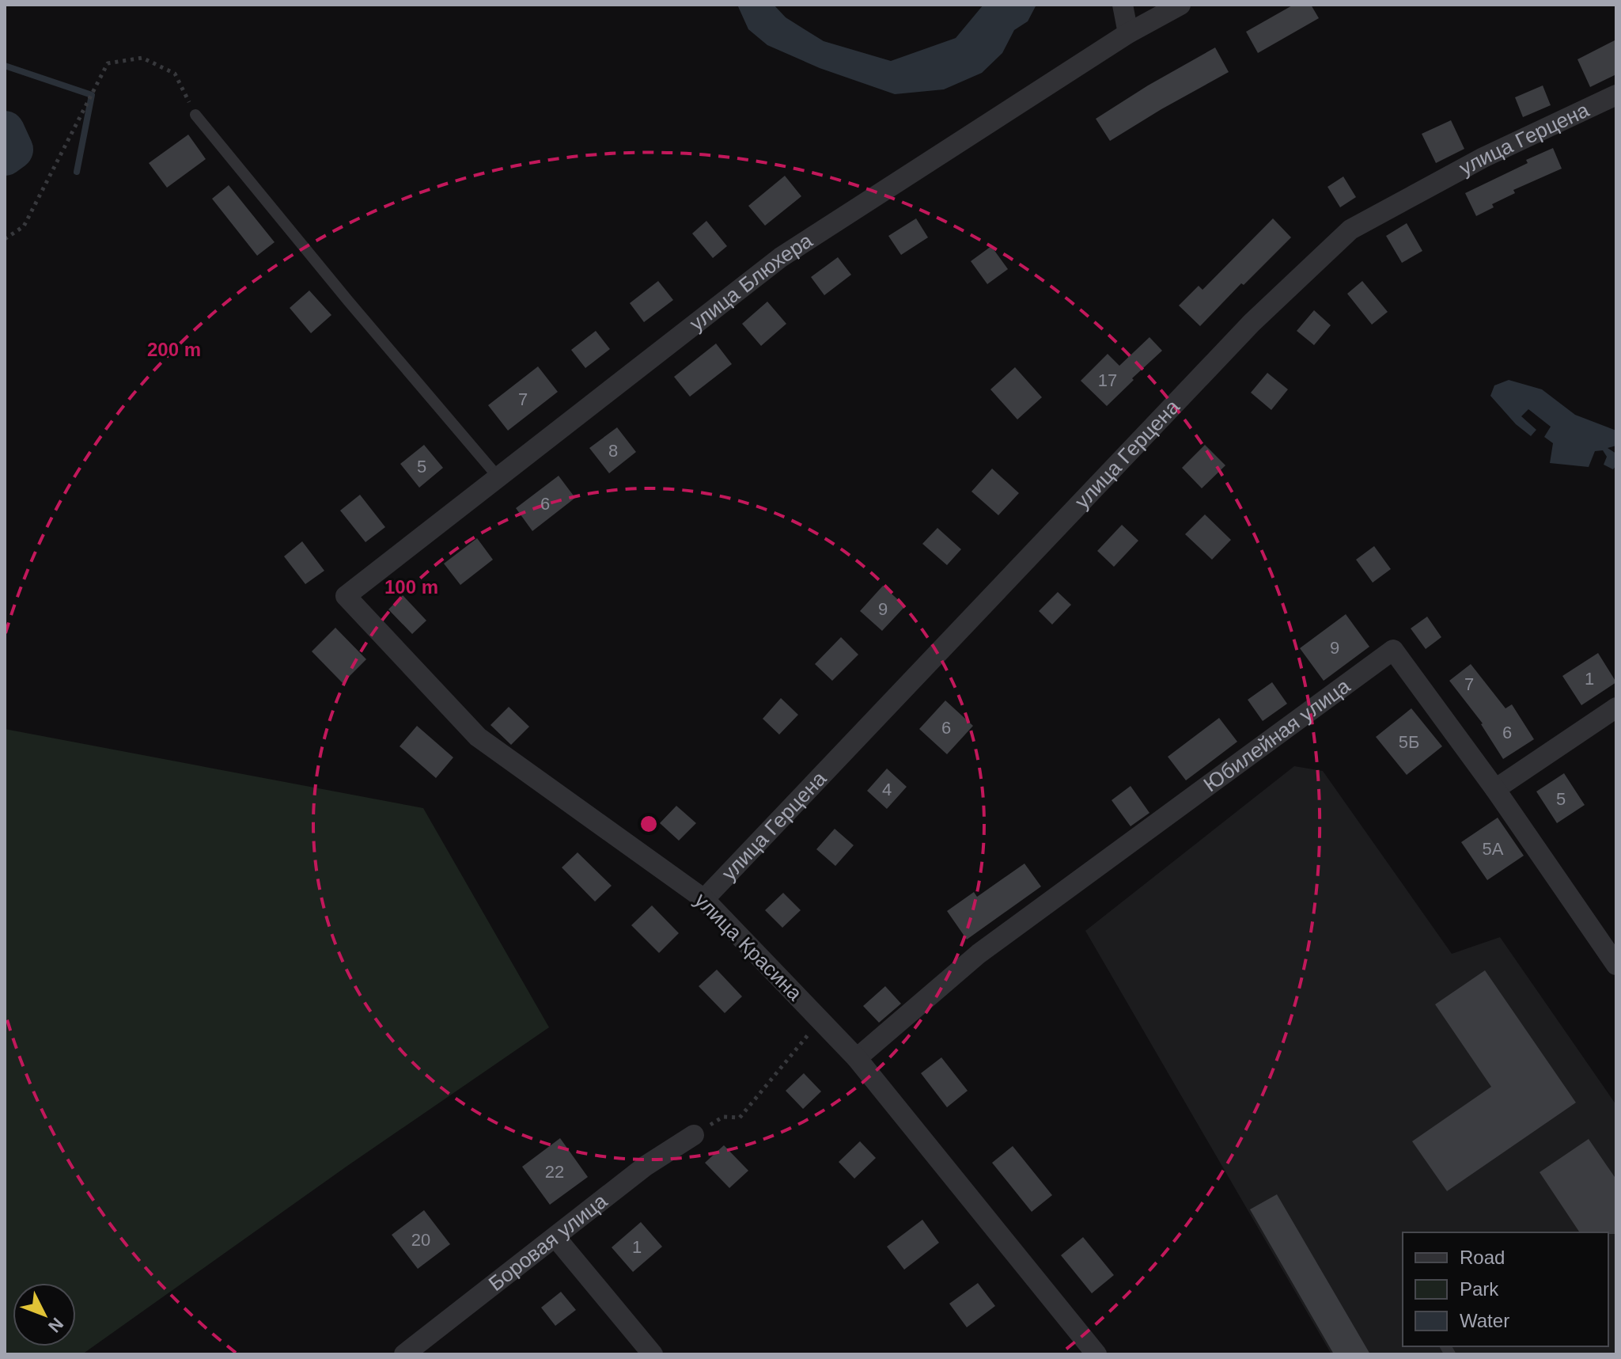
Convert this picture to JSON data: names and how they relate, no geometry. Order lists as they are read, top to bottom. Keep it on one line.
{"streets":{"street":["улица Герцена","улица Блюхера","Юбилейная улица","улица Красина","Боровая улица"]},"crossings":[["улица Герцена","улица Красина"],["улица Блюхера","улица Красина"],["Юбилейная улица","улица Красина"]],"house_numbers":["17","7","8","5","6","9","9","1","7","6","6","5Б","4","5","5А","22","20","1"],"legend":["Road","Park","Water"],"north":"bottom right","rings":["200 m","100 m"]}
